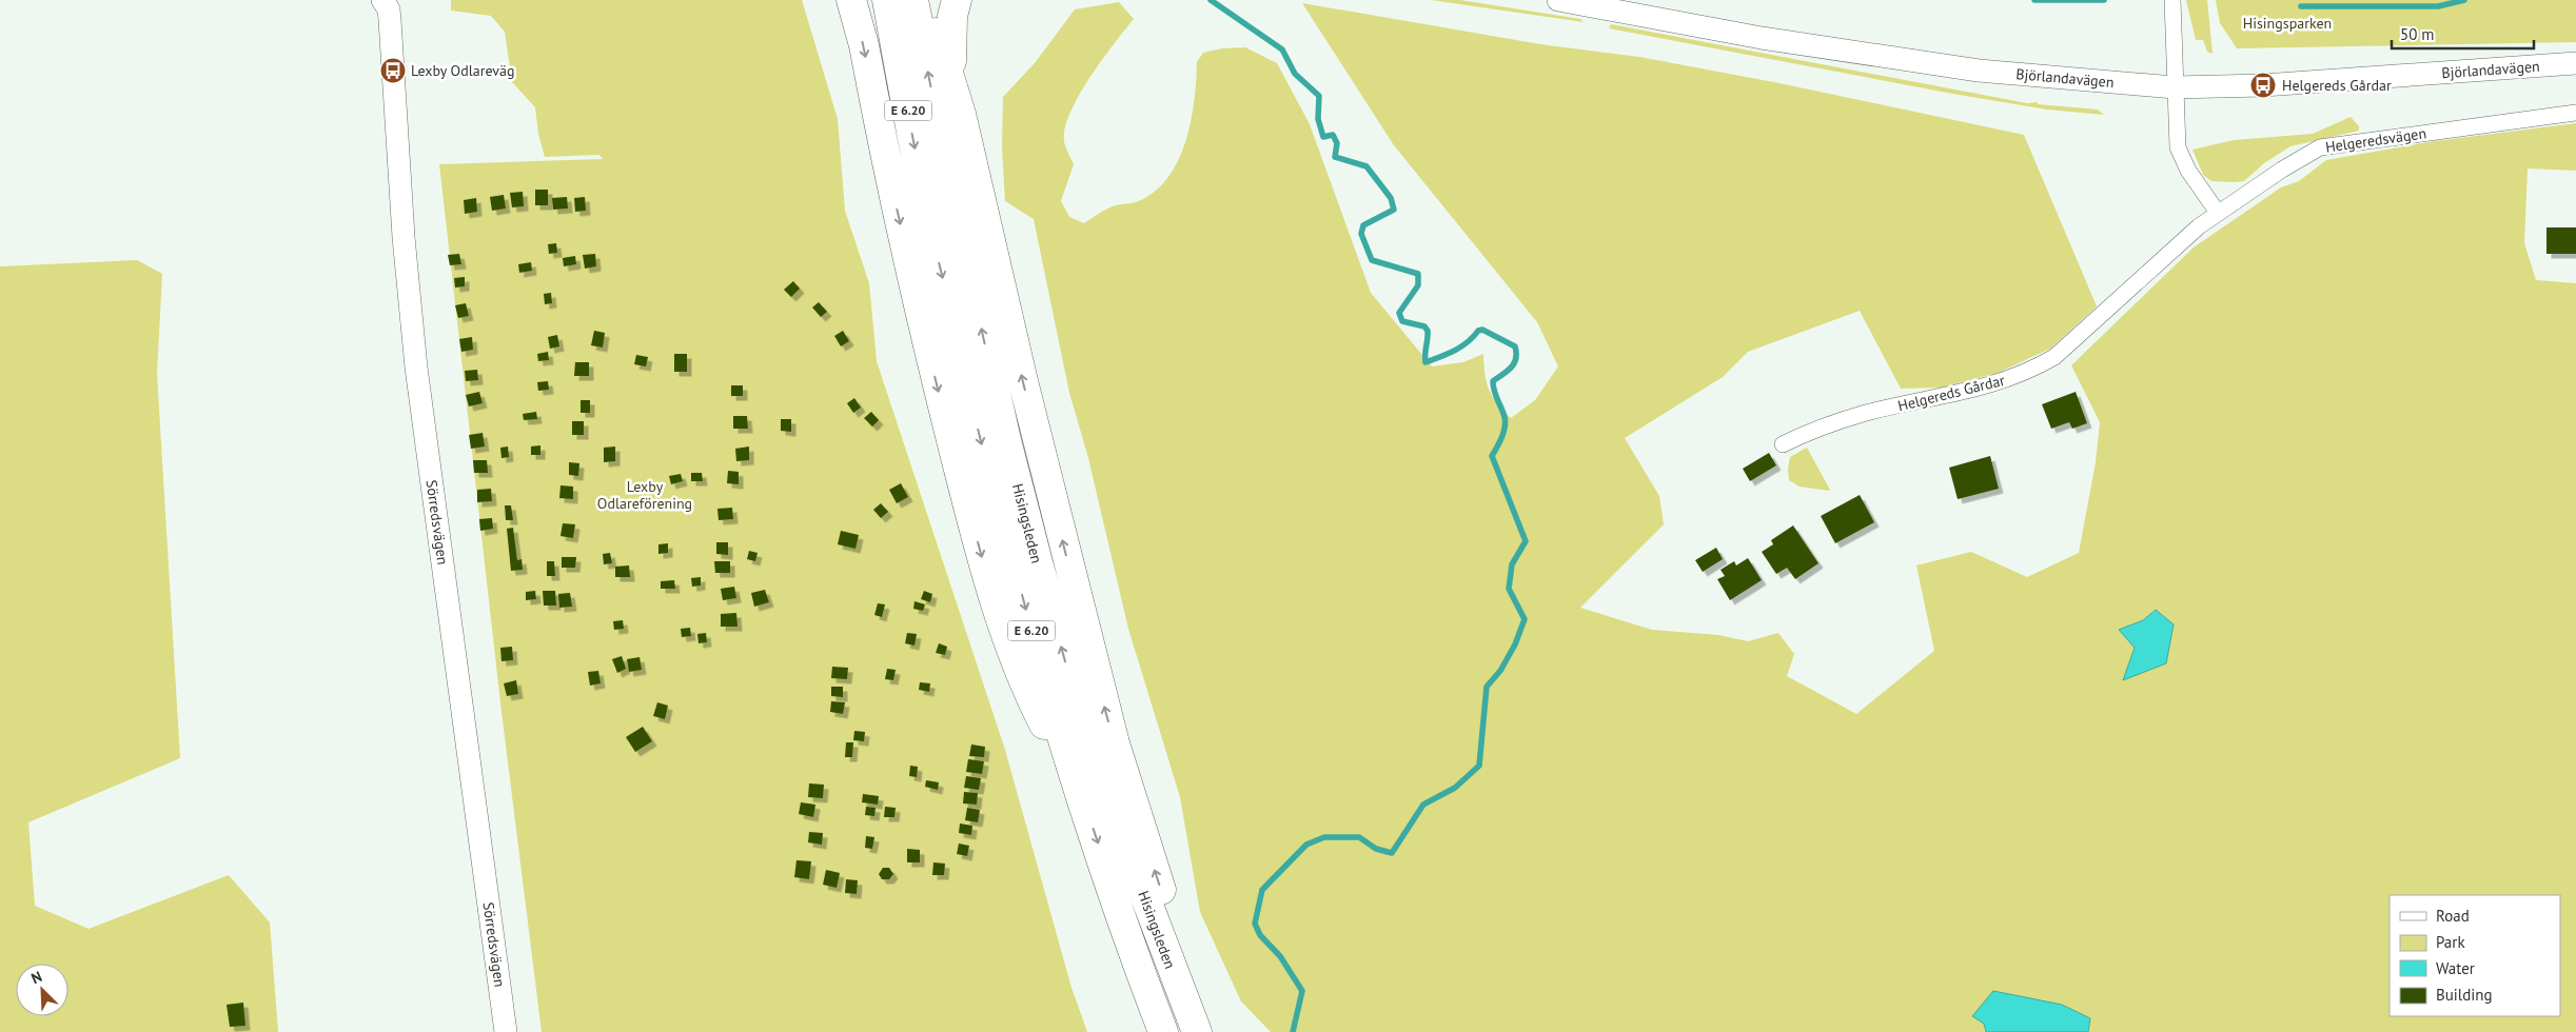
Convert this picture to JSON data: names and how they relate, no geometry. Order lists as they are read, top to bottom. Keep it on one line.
{"streets":{"highway":["E 6.20","Hisingsleden"],"street":["Björlandavägen","Helgeredsvägen","Helgereds Gårdar","Sörredsvägen"]},"crossings":[["Helgeredsvägen","Helgereds Gårdar"]],"parks":["Hisingsparken","Lexby Odlareförening"],"places":{"bus stop":["Lexby Odlareväg","Helgereds Gårdar"]},"legend":["Road","Park","Water","Building"],"scale_bar":"50 m","north":"top left"}
